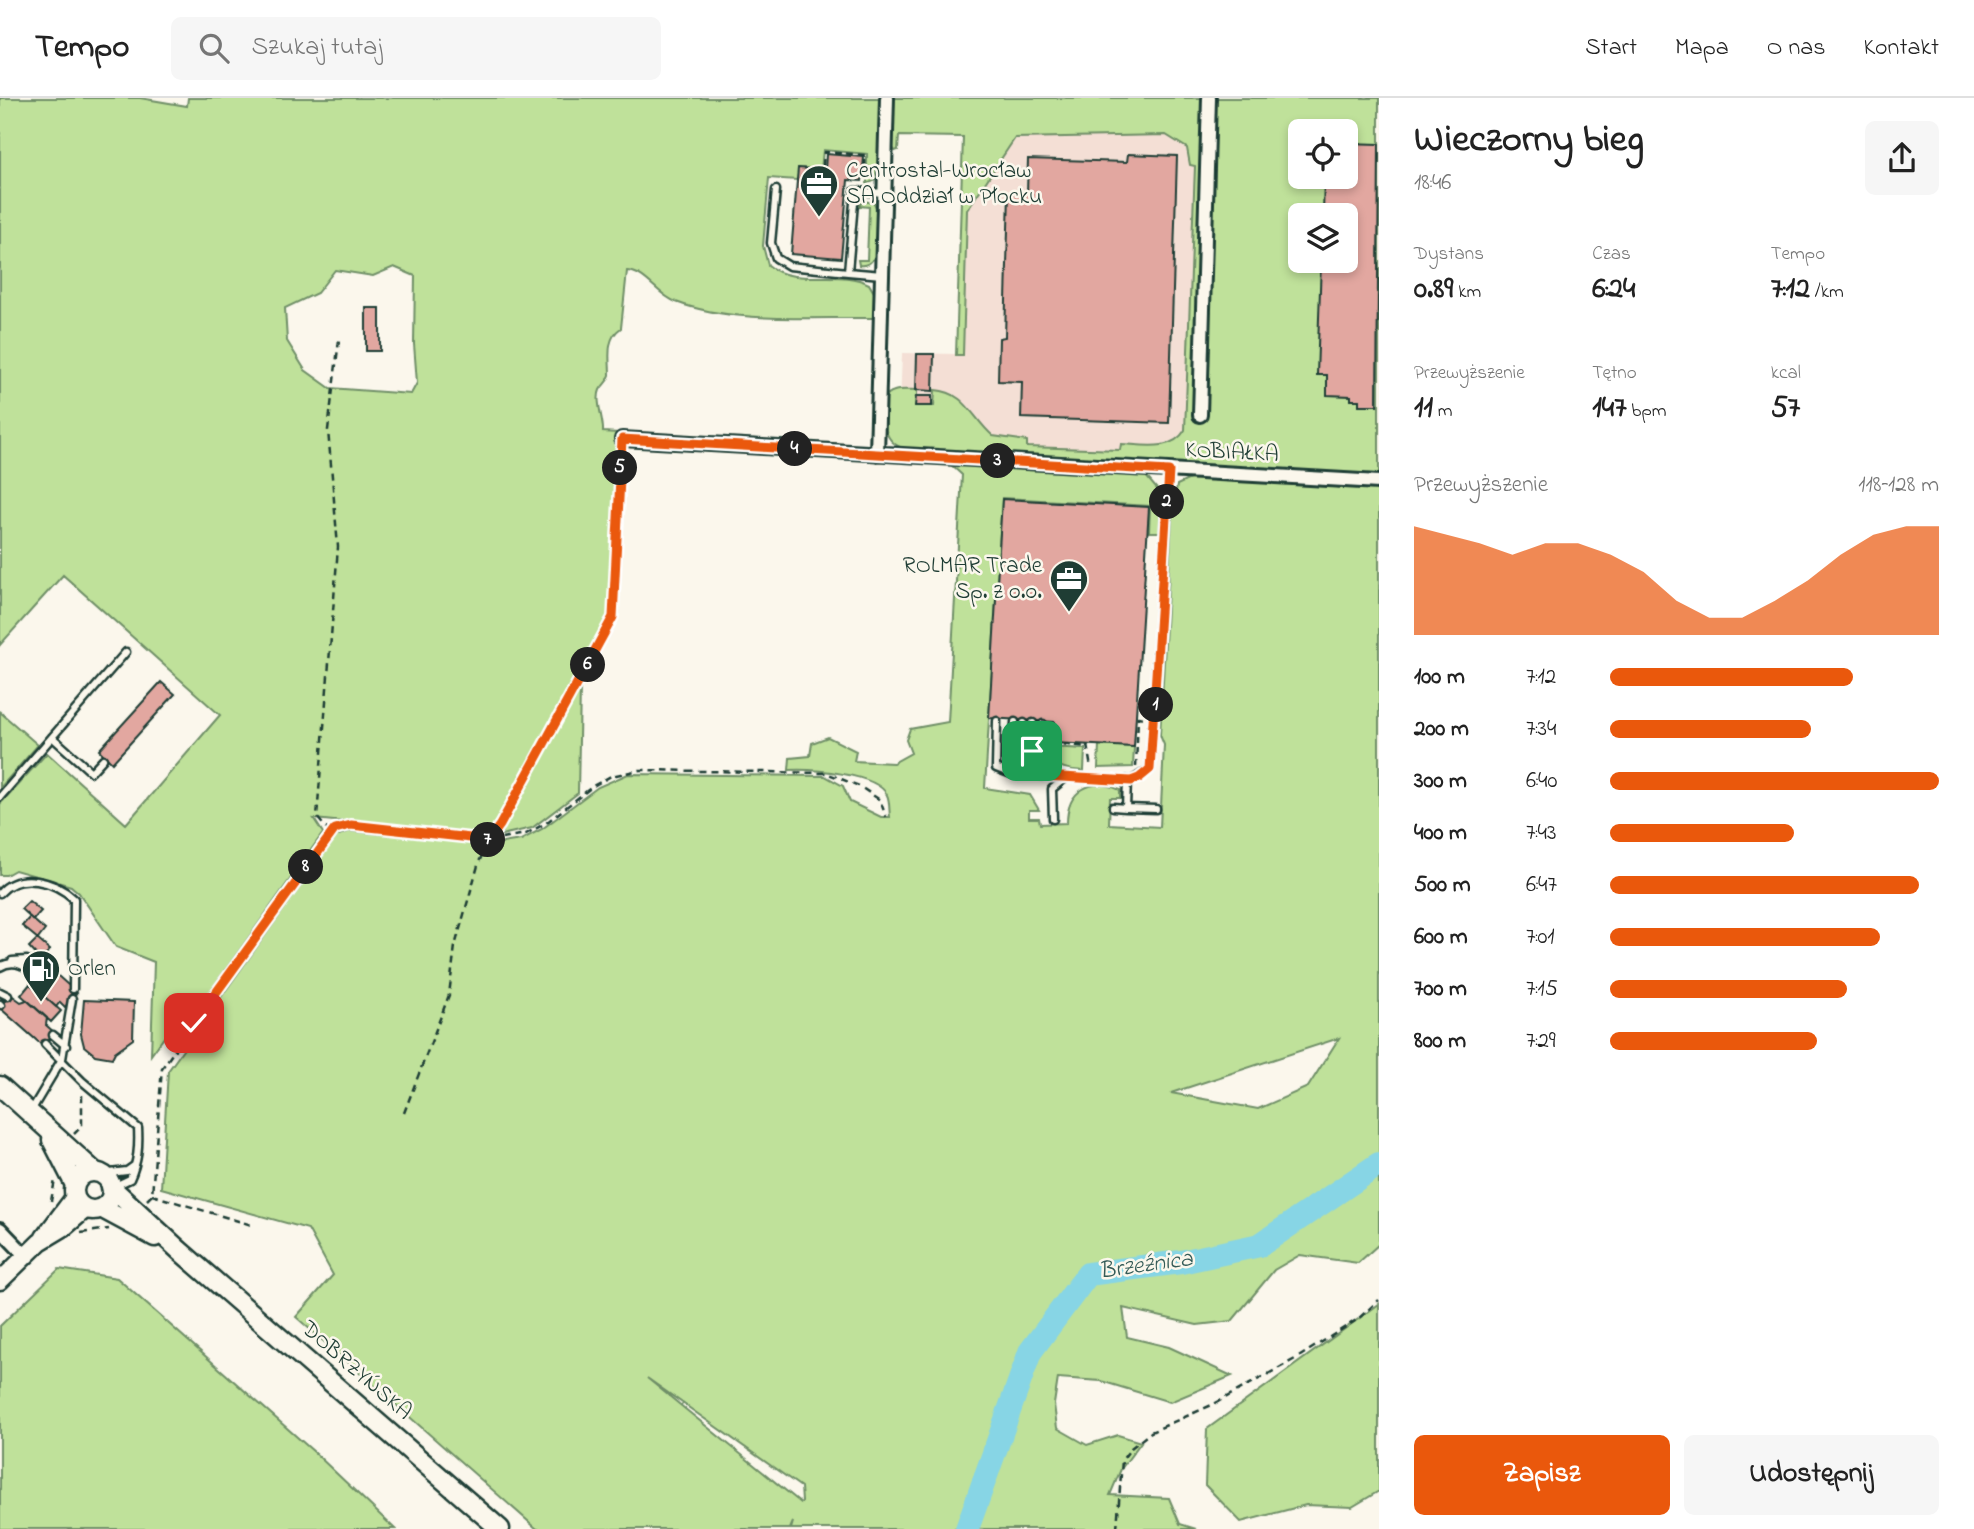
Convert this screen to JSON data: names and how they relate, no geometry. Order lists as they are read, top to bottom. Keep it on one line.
{"streets":{"main road":["DOBRZYŃSKA"],"street":["KOBIAŁKA"]},"water":["Brzeźnica"],"places":{"office":["Centrostal-Wrocław SA Oddział w Płocku","ROLMAR Trade Sp. z o.o."],"fuel station":["Orlen"]},"page":{"header":"Tempo","search":"Szukaj tutaj","nav":["Start","Mapa","O nas","Kontakt"],"heading":["Wieczorny bieg","18:46"],"stats":[["Dystans","0.89 km"],["Czas","6:24"],["Tempo","7:12 /km"],["Przewyższenie","11 m"],["Tętno","147 bpm"],["kcal","57"]],"pins":["4","3","5","2","6","1","7","8"],"chart":["Przewyższenie","118–128 m"],"list":[{"name":"100 m","note":"7:12"},{"name":"200 m","note":"7:34"},{"name":"300 m","note":"6:40"},{"name":"400 m","note":"7:43"},{"name":"500 m","note":"6:47"},{"name":"600 m","note":"7:01"},{"name":"700 m","note":"7:15"},{"name":"800 m","note":"7:29"}],"buttons":["Zapisz","Udostępnij"]}}
